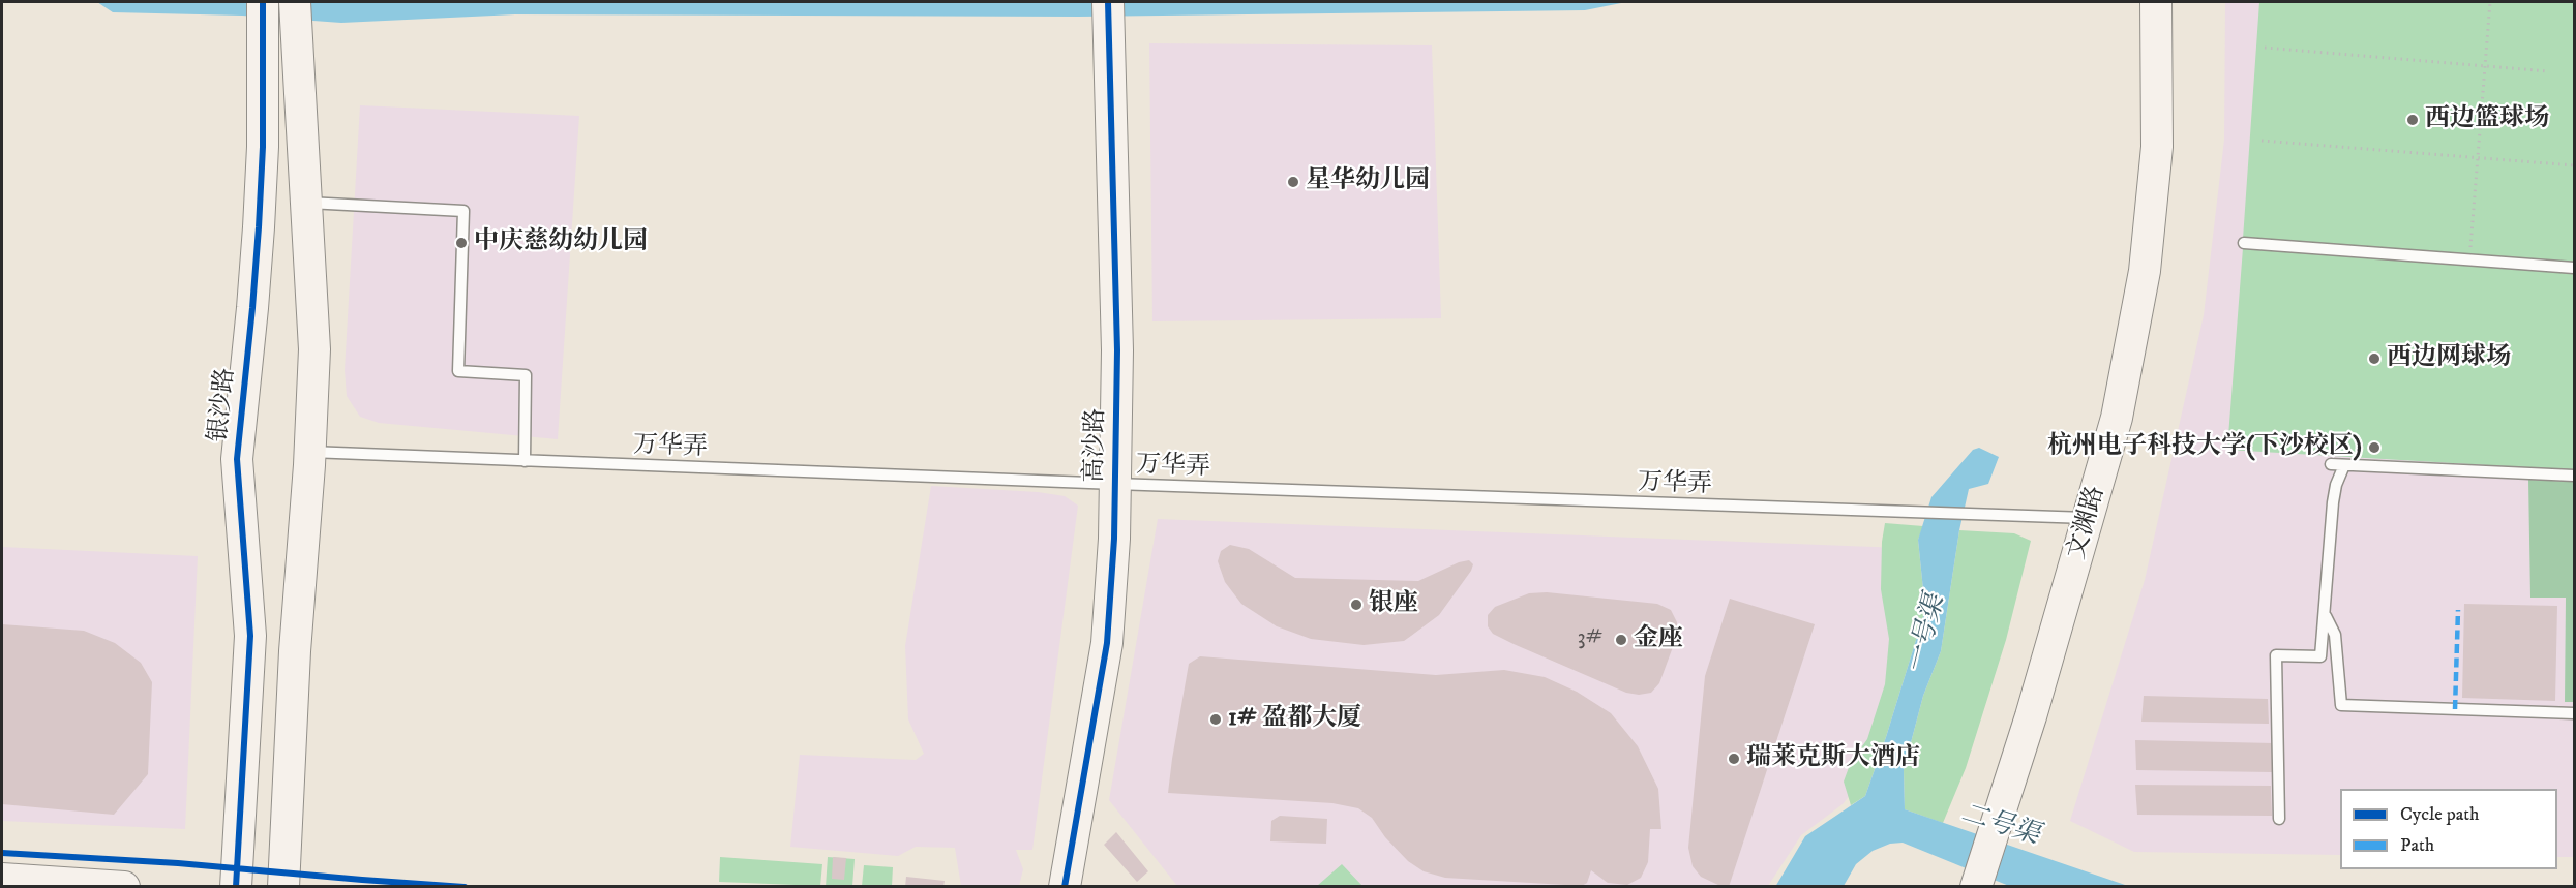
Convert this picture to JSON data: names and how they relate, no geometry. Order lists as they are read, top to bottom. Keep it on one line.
{"streets":{"street":["银沙路","高沙路","文渊路"],"lane":["万华弄"]},"crossings":[["高沙路","万华弄"],["万华弄","文渊路"]],"water":["一号渠","二号渠"],"places":["西边篮球场","星华幼儿园","中庆慈幼幼儿园","西边网球场","杭州电子科技大学(下沙校区)","银座","金座","1# 盈都大厦","瑞莱克斯大酒店"],"house_numbers":["3#"],"legend":["Cycle path","Path"]}
